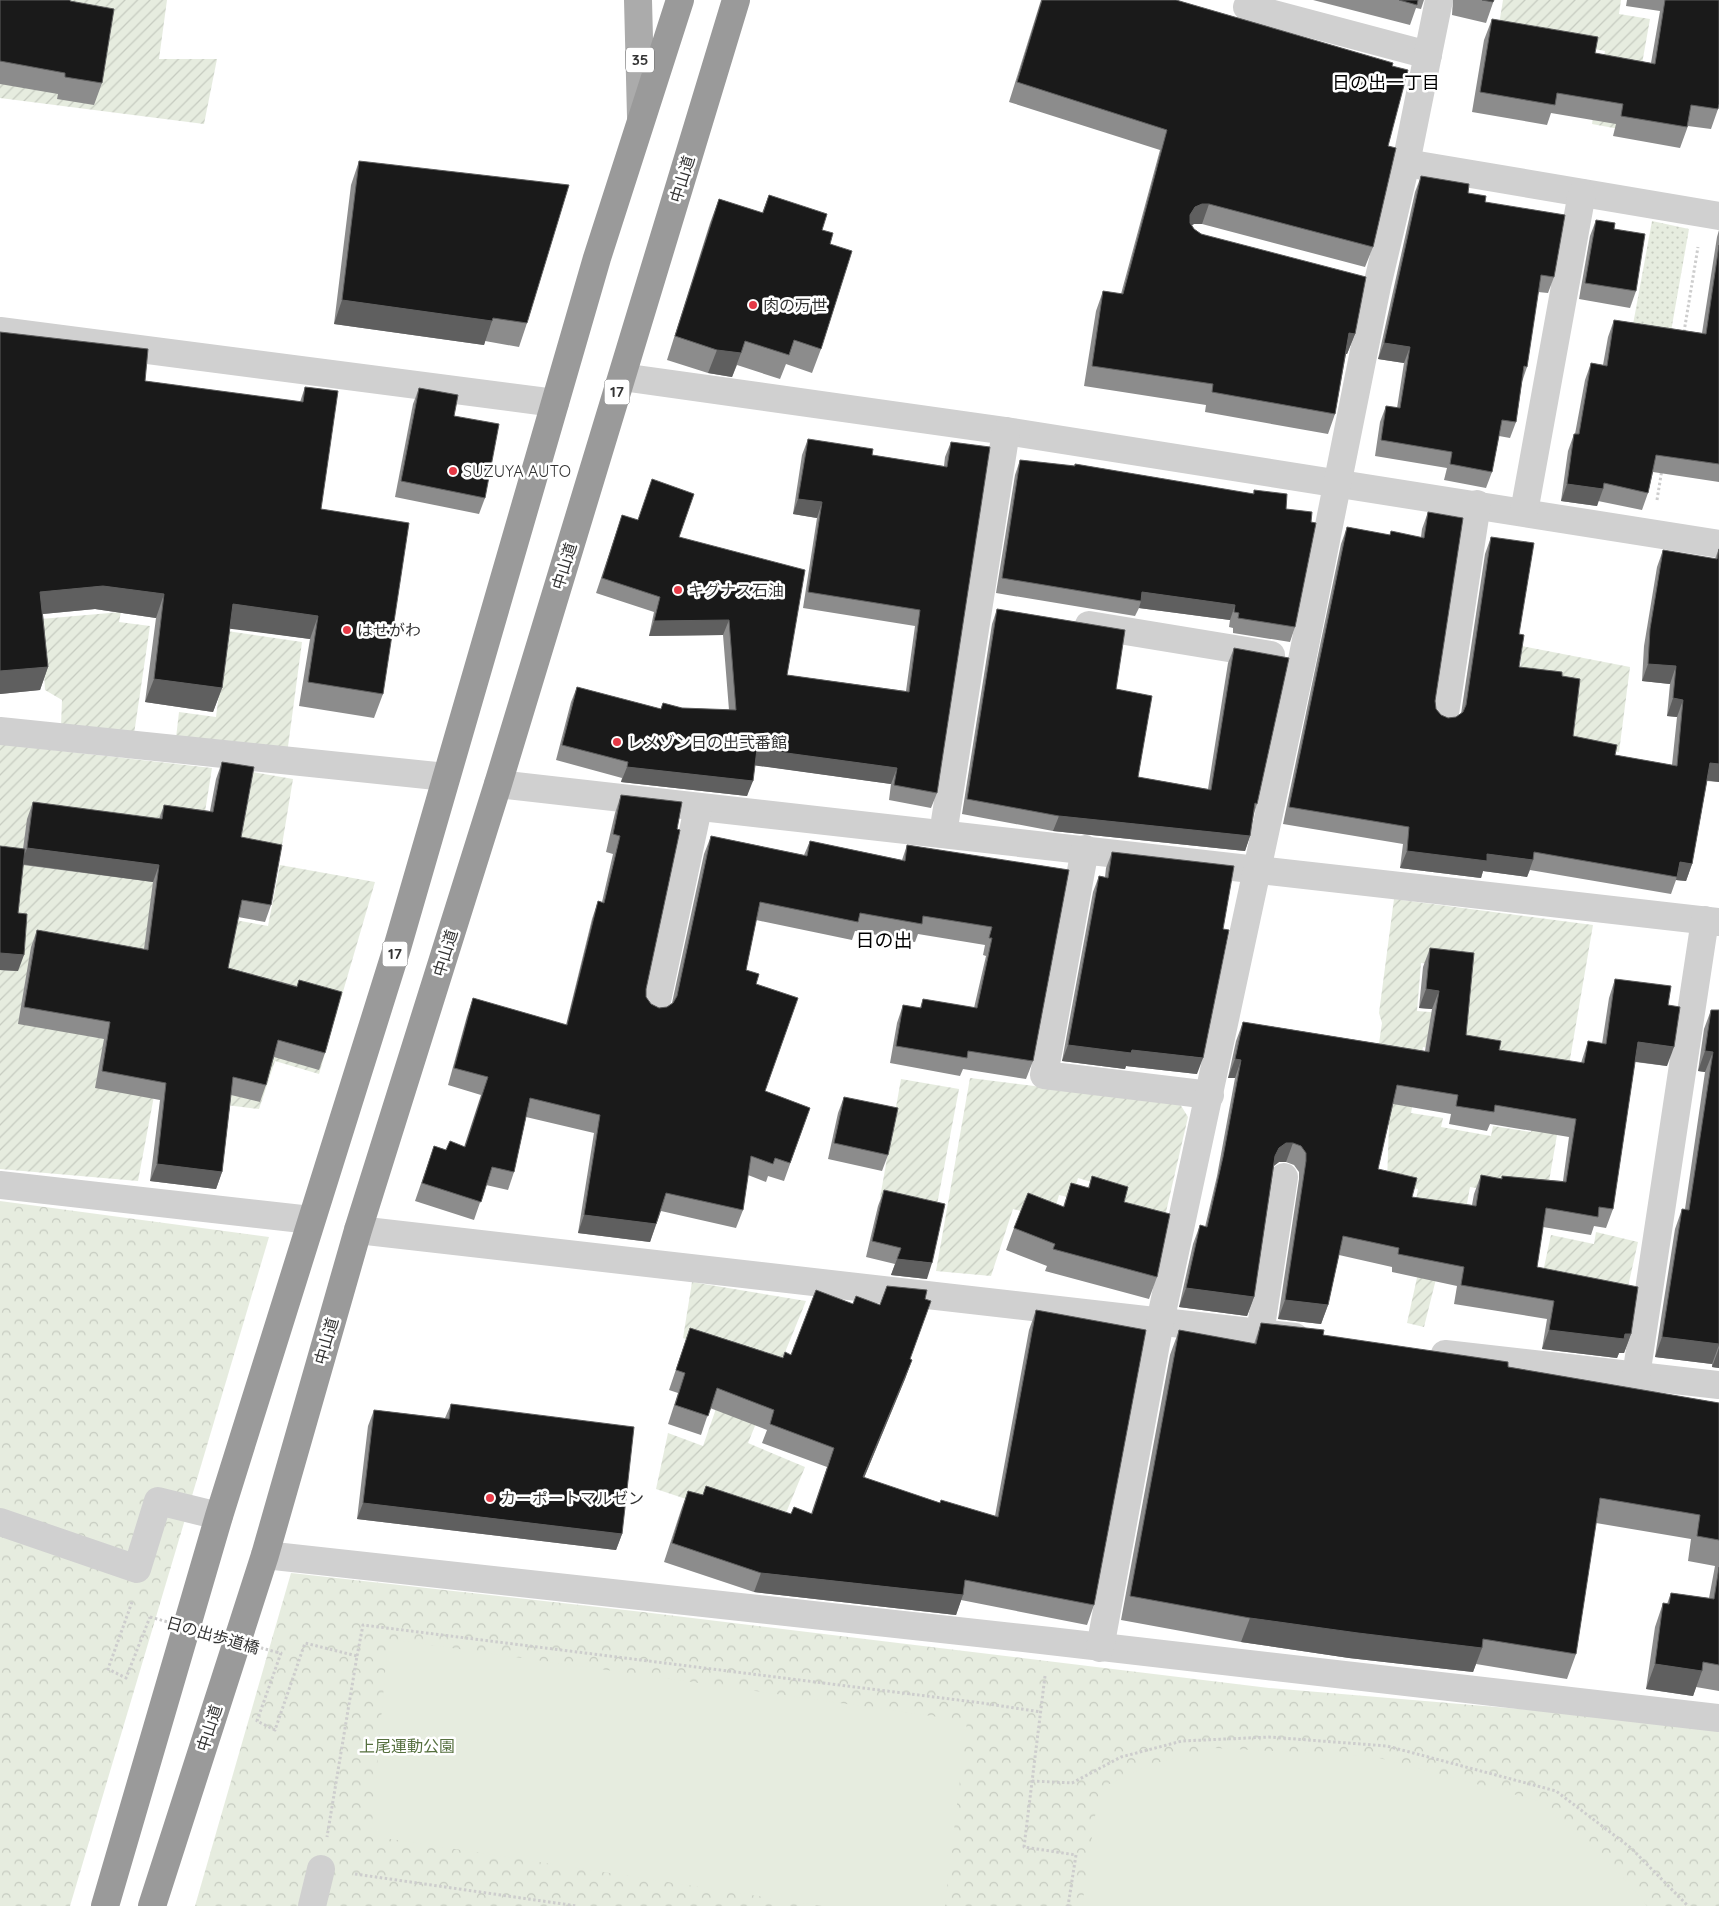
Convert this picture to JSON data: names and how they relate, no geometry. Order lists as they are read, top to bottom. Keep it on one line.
{"streets":{"highway":["中山道","17"],"main road":["35"],"path":["日の出歩道橋"]},"crossings":[["35","17"]],"districts":["日の出一丁目","日の出"],"parks":["上尾運動公園"],"places":["肉の万世","SUZUYA AUTO","キグナス石油","はせがわ","レメゾン日の出弐番館","カーポートマルゼン"]}
